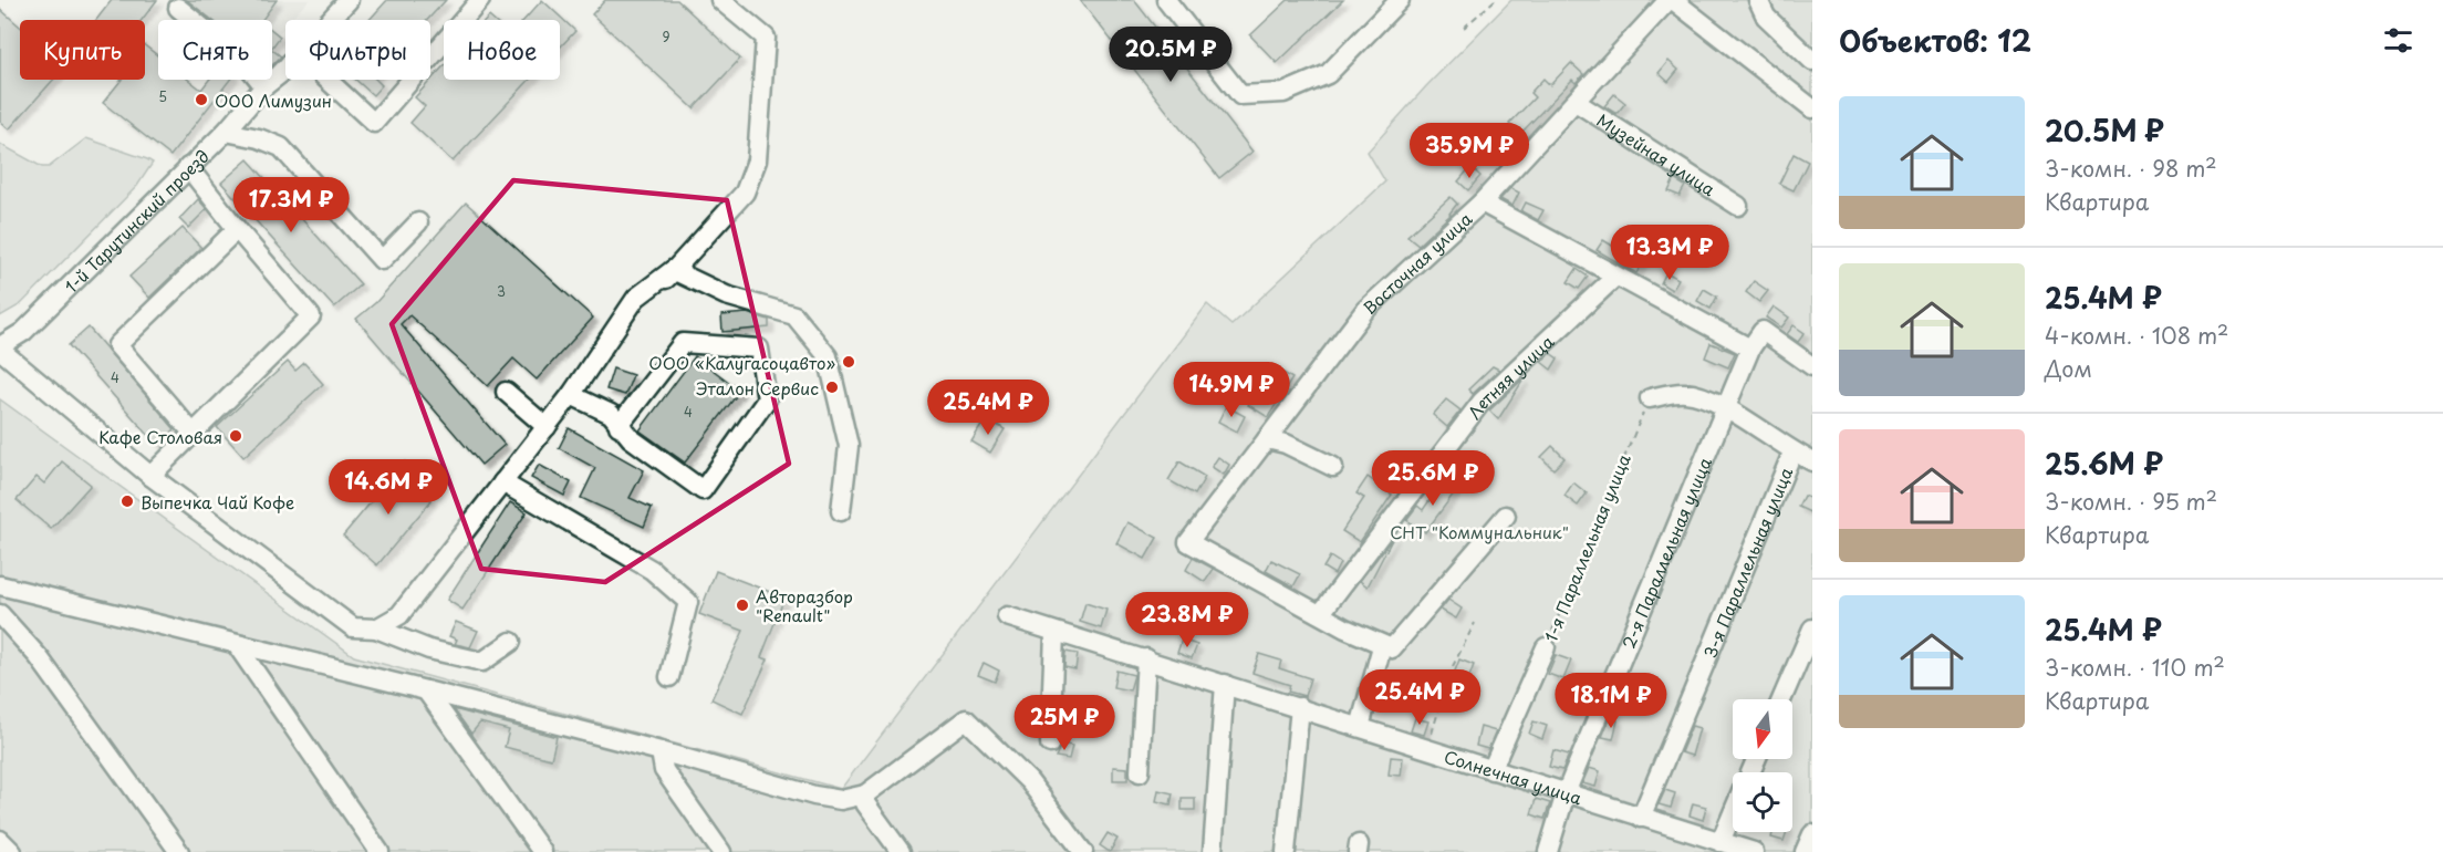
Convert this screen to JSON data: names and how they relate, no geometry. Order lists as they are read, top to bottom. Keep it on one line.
{"streets":{"street":["Музейная улица","1-й Тарутинский проезд","Восточная улица","Летняя улица","1-я Параллельная улица","2-я Параллельная улица","3-я Параллельная улица","Солнечная улица"]},"crossings":[["Музейная улица","Восточная улица"],["Восточная улица","Летняя улица"],["1-я Параллельная улица","Солнечная улица"],["2-я Параллельная улица","Солнечная улица"],["3-я Параллельная улица","Солнечная улица"]],"parks":["СНТ \"Коммунальник\""],"places":["ООО Лимузин","ООО «Калугасоцавто»","Эталон Сервис","Кафе Столовая","Выпечка Чай Кофе","Авторазбор \"Renault\""],"house_numbers":["9","5","3","4","4"],"north":"bottom","page":{"heading":"Объектов: 12","chip":["Купить","Снять","Фильтры","Новое"],"price":["20.5M ₽","35.9M ₽","17.3M ₽","13.3M ₽","14.9M ₽","25.4M ₽","25.6M ₽","14.6M ₽","23.8M ₽","25.4M ₽","18.1M ₽","25M ₽"],"list":[{"name":"20.5M ₽","note":"3-комн. · 98 m² · Квартира"},{"name":"25.4M ₽","note":"4-комн. · 108 m² · Дом"},{"name":"25.6M ₽","note":"3-комн. · 95 m² · Квартира"},{"name":"25.4M ₽","note":"3-комн. · 110 m² · Квартира"}]}}
